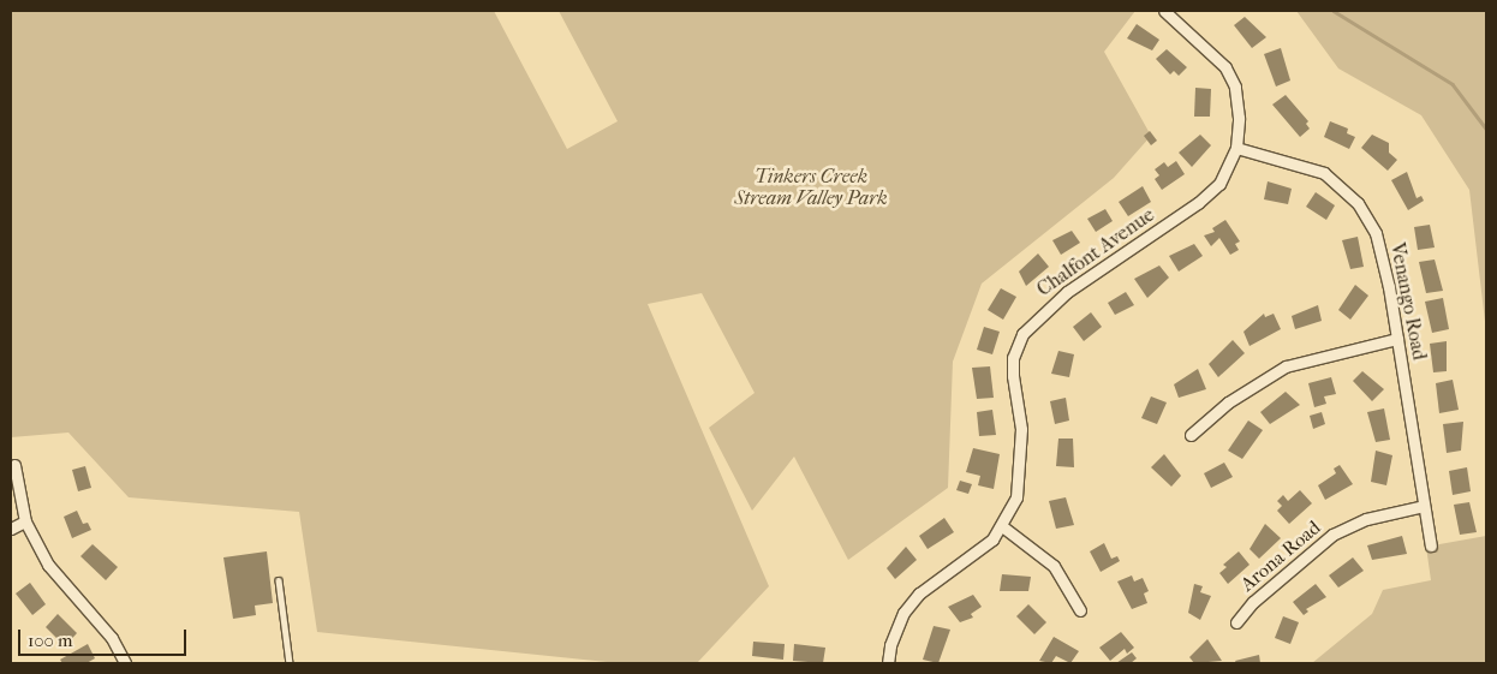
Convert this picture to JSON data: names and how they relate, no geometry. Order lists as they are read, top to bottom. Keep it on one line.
{"streets":{"street":["Chalfont Avenue","Venango Road","Arona Road"]},"crossings":[["Chalfont Avenue","Venango Road"],["Venango Road","Arona Road"]],"parks":["Tinkers Creek Stream Valley Park"],"scale_bar":"100 m"}
